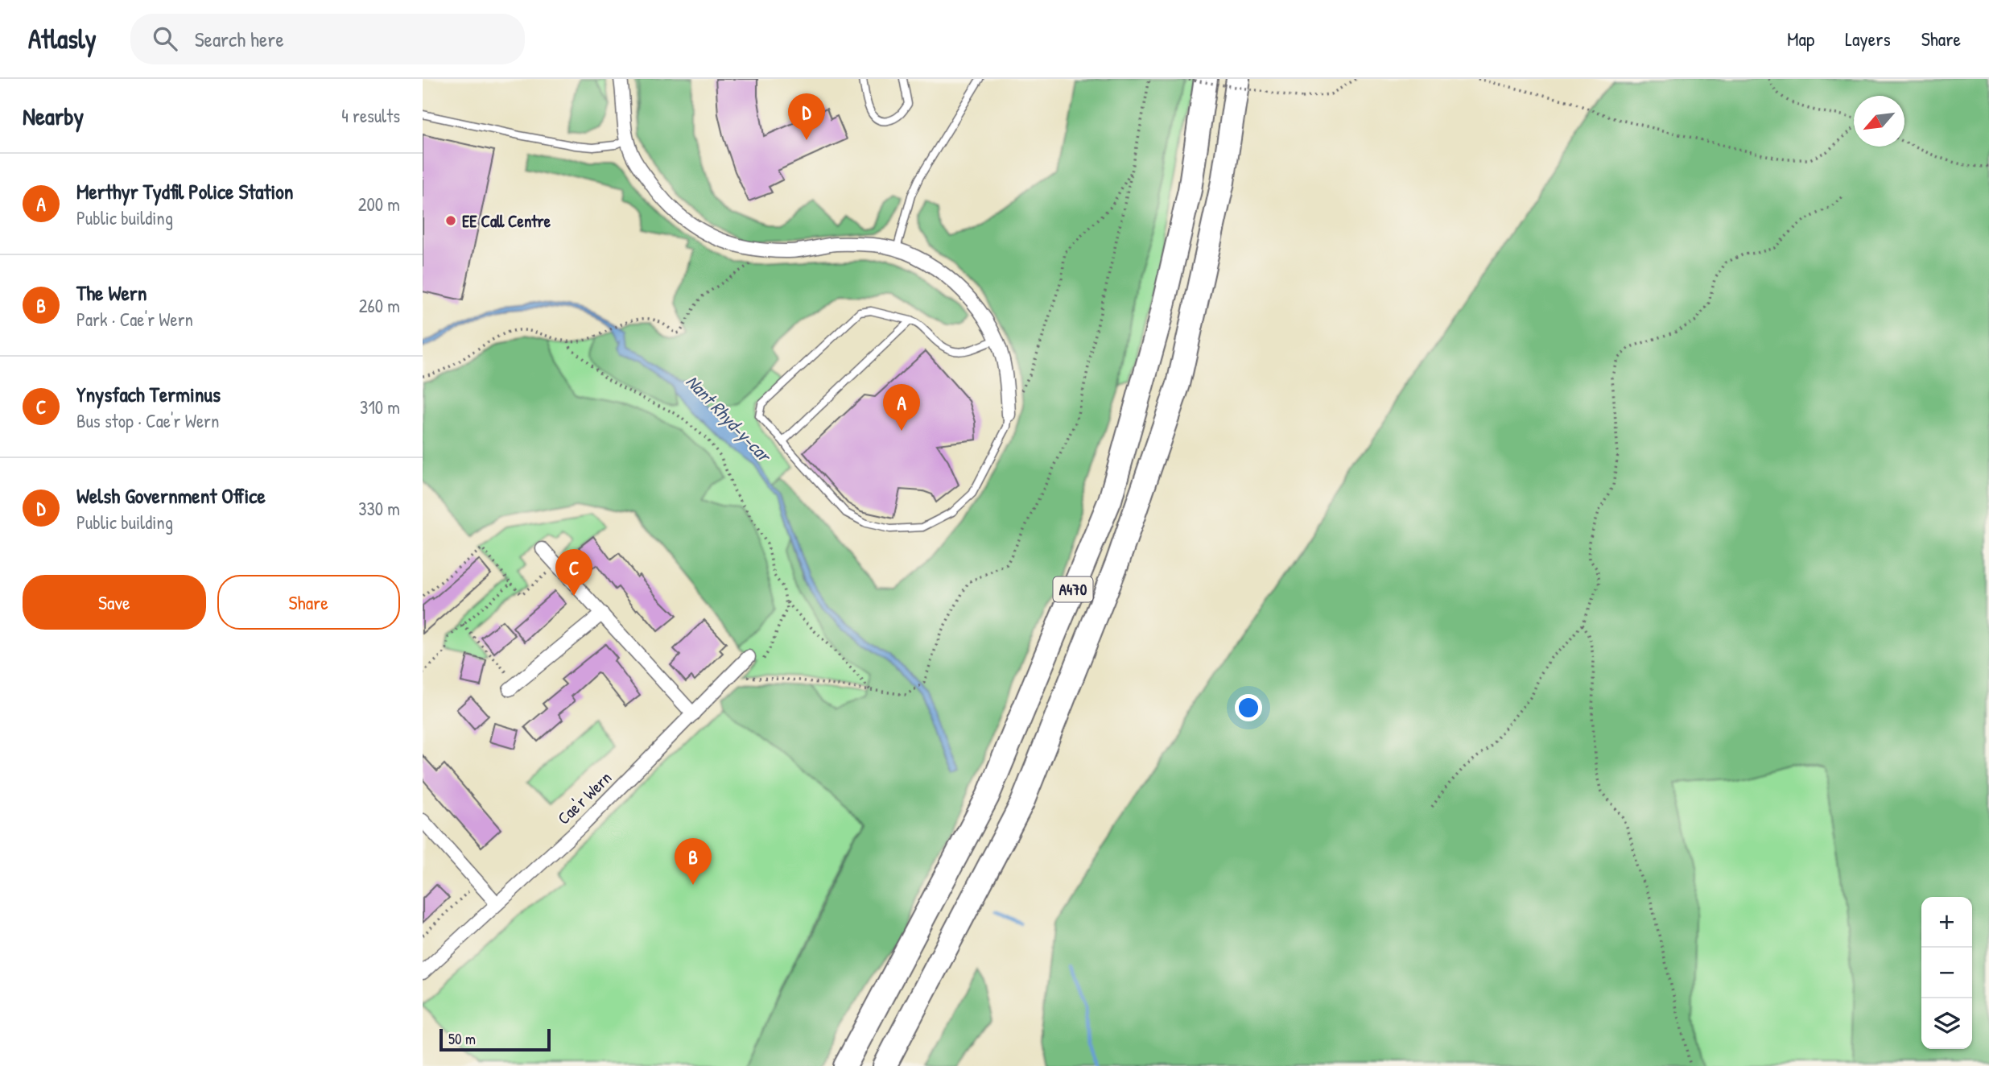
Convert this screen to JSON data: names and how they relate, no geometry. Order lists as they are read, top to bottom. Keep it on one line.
{"streets":{"highway":["A470"],"street":["Cae'r Wern"]},"water":["Nant Rhyd-y-car"],"places":["EE Call Centre"],"scale_bar":"50 m","north":"bottom left","page":{"header":"Atlasly","search":"Search here","nav":["Map","Layers","Share"],"heading":["Nearby","4 results"],"pins":["D","A","C","B"],"list":[{"mark":"A","name":"Merthyr Tydfil Police Station","note":"Public building","value":"200 m"},{"mark":"B","name":"The Wern","note":"Park · Cae'r Wern","value":"260 m"},{"mark":"C","name":"Ynysfach Terminus","note":"Bus stop · Cae'r Wern","value":"310 m"},{"mark":"D","name":"Welsh Government Office","note":"Public building","value":"330 m"}],"buttons":["Save","Share"],"map_buttons":["+","−"],"scale":"50 m"}}
